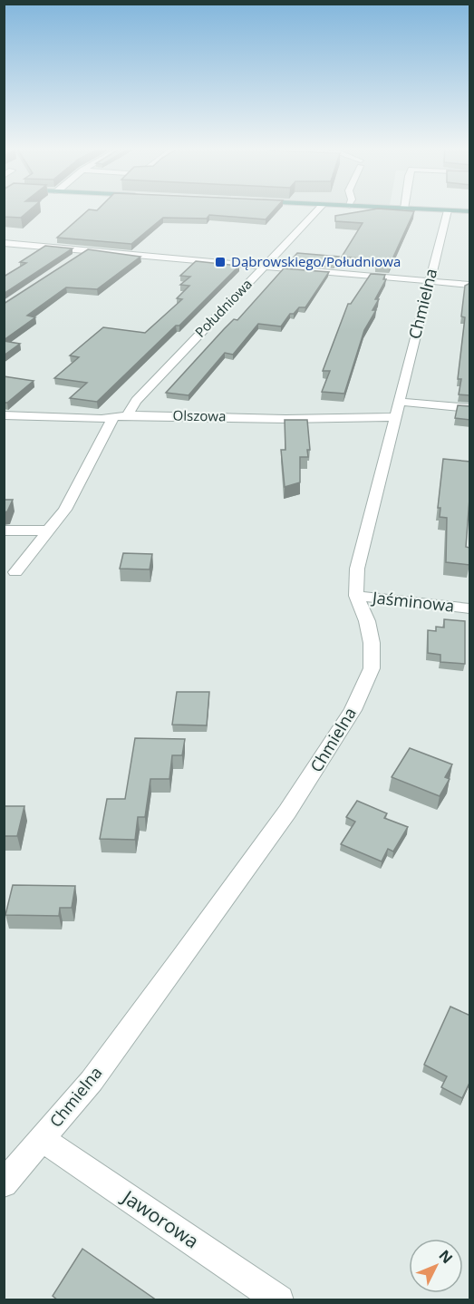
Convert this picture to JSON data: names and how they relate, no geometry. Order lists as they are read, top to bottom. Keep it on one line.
{"streets":{"street":["Chmielna","Południowa","Olszowa","Jaśminowa","Jaworowa"]},"crossings":[["Chmielna","Olszowa"],["Chmielna","Jaśminowa"],["Chmielna","Jaworowa"],["Południowa","Olszowa"]],"places":{"transit":["Dąbrowskiego/Południowa"]},"north":"top right"}
